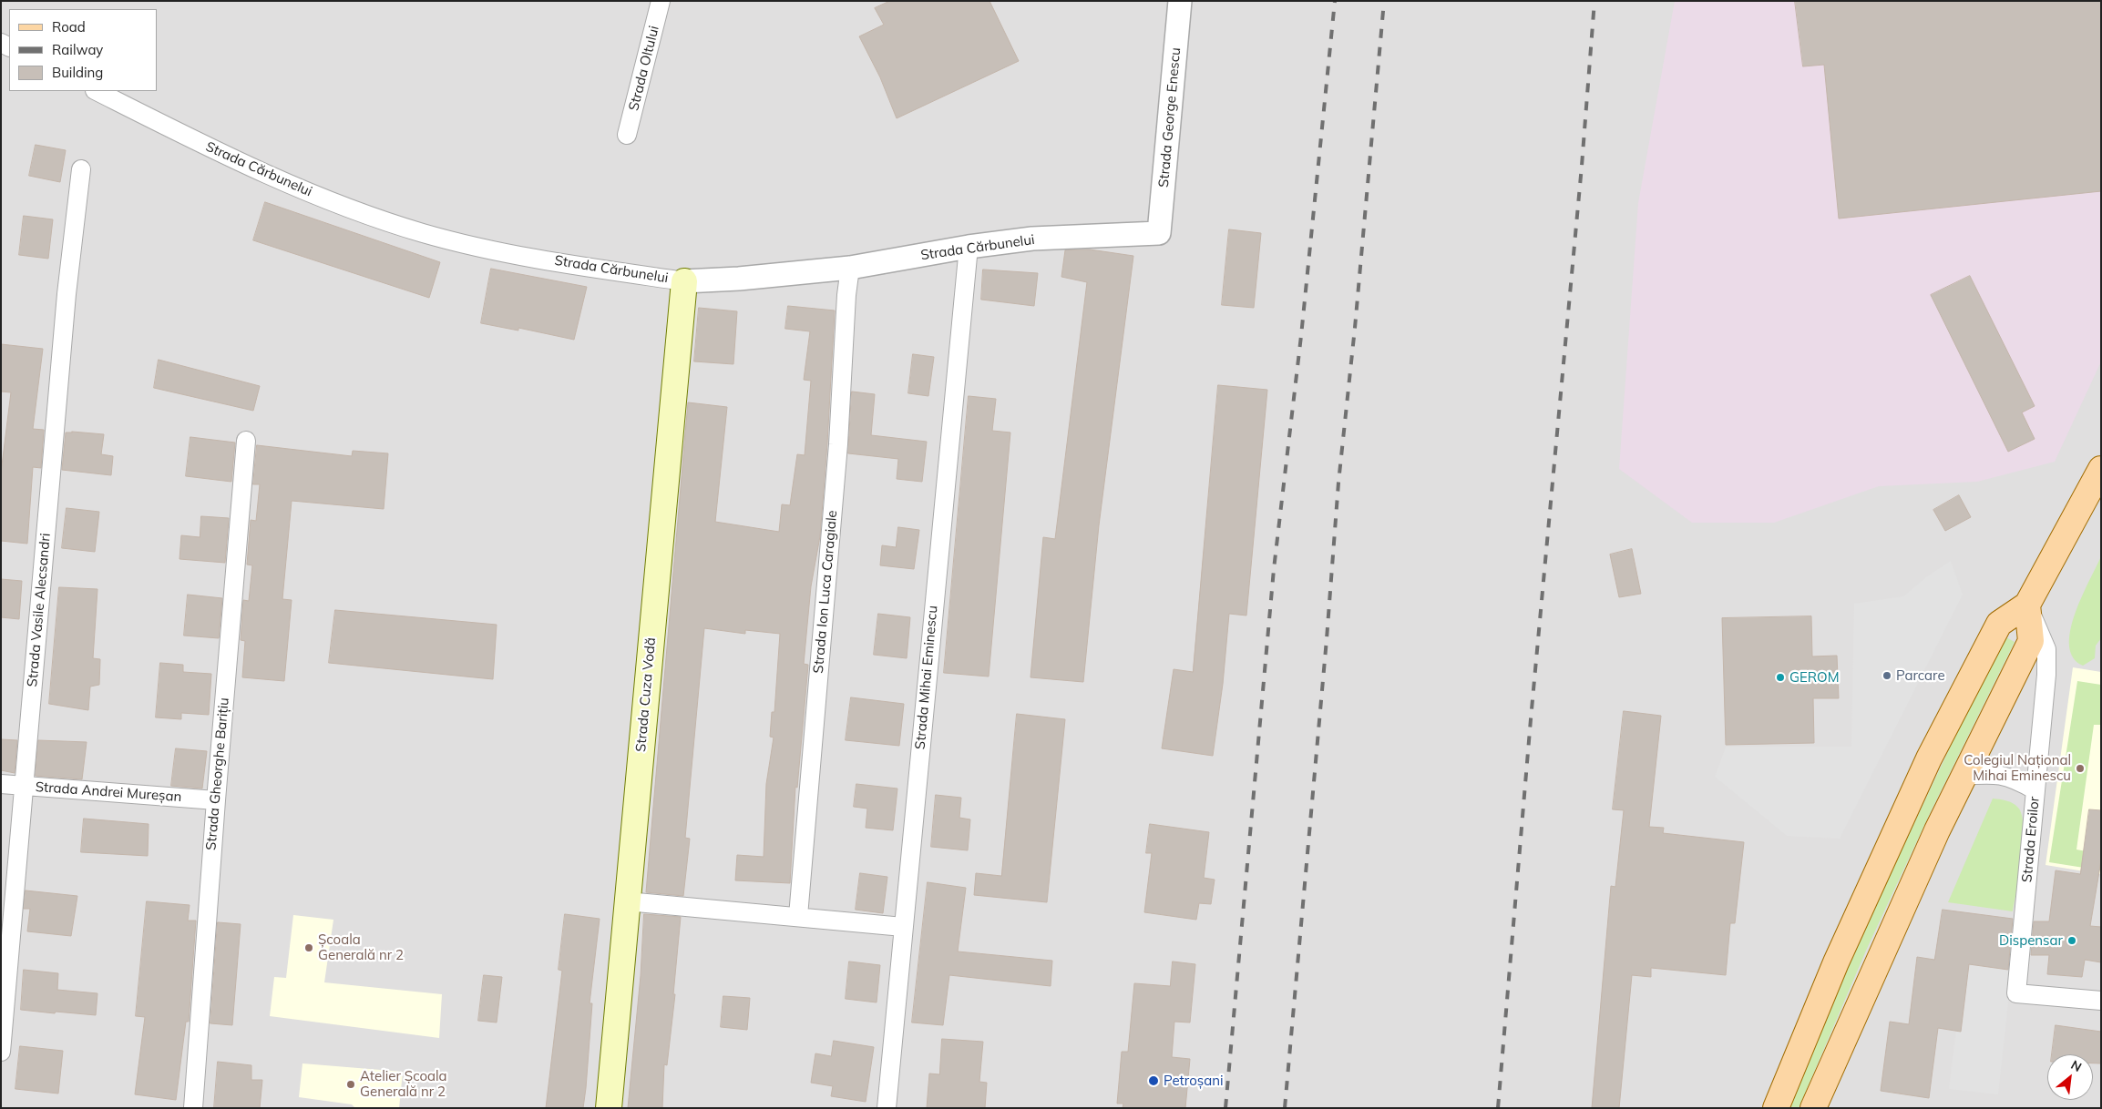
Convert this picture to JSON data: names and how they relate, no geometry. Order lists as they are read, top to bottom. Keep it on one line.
{"streets":{"main road":["Strada Cuza Vodă"],"street":["Strada Oltului","Strada George Enescu","Strada Cărbunelui","Strada Ion Luca Caragiale","Strada Vasile Alecsandri","Strada Mihai Eminescu","Strada Gheorghe Barițiu","Strada Andrei Mureșan","Strada Eroilor"]},"crossings":[["Strada George Enescu","Strada Cărbunelui"],["Strada Cărbunelui","Strada Ion Luca Caragiale"],["Strada Cărbunelui","Strada Mihai Eminescu"],["Strada Cărbunelui","Strada Cuza Vodă"],["Strada Vasile Alecsandri","Strada Andrei Mureșan"],["Strada Gheorghe Barițiu","Strada Andrei Mureșan"]],"places":["Parcare","GEROM","Colegiul Național Mihai Eminescu","Dispensar","Școala Generală nr 2","Petroșani","Atelier Școala Generală nr 2"],"legend":["Road","Railway","Building"],"north":"top right"}
